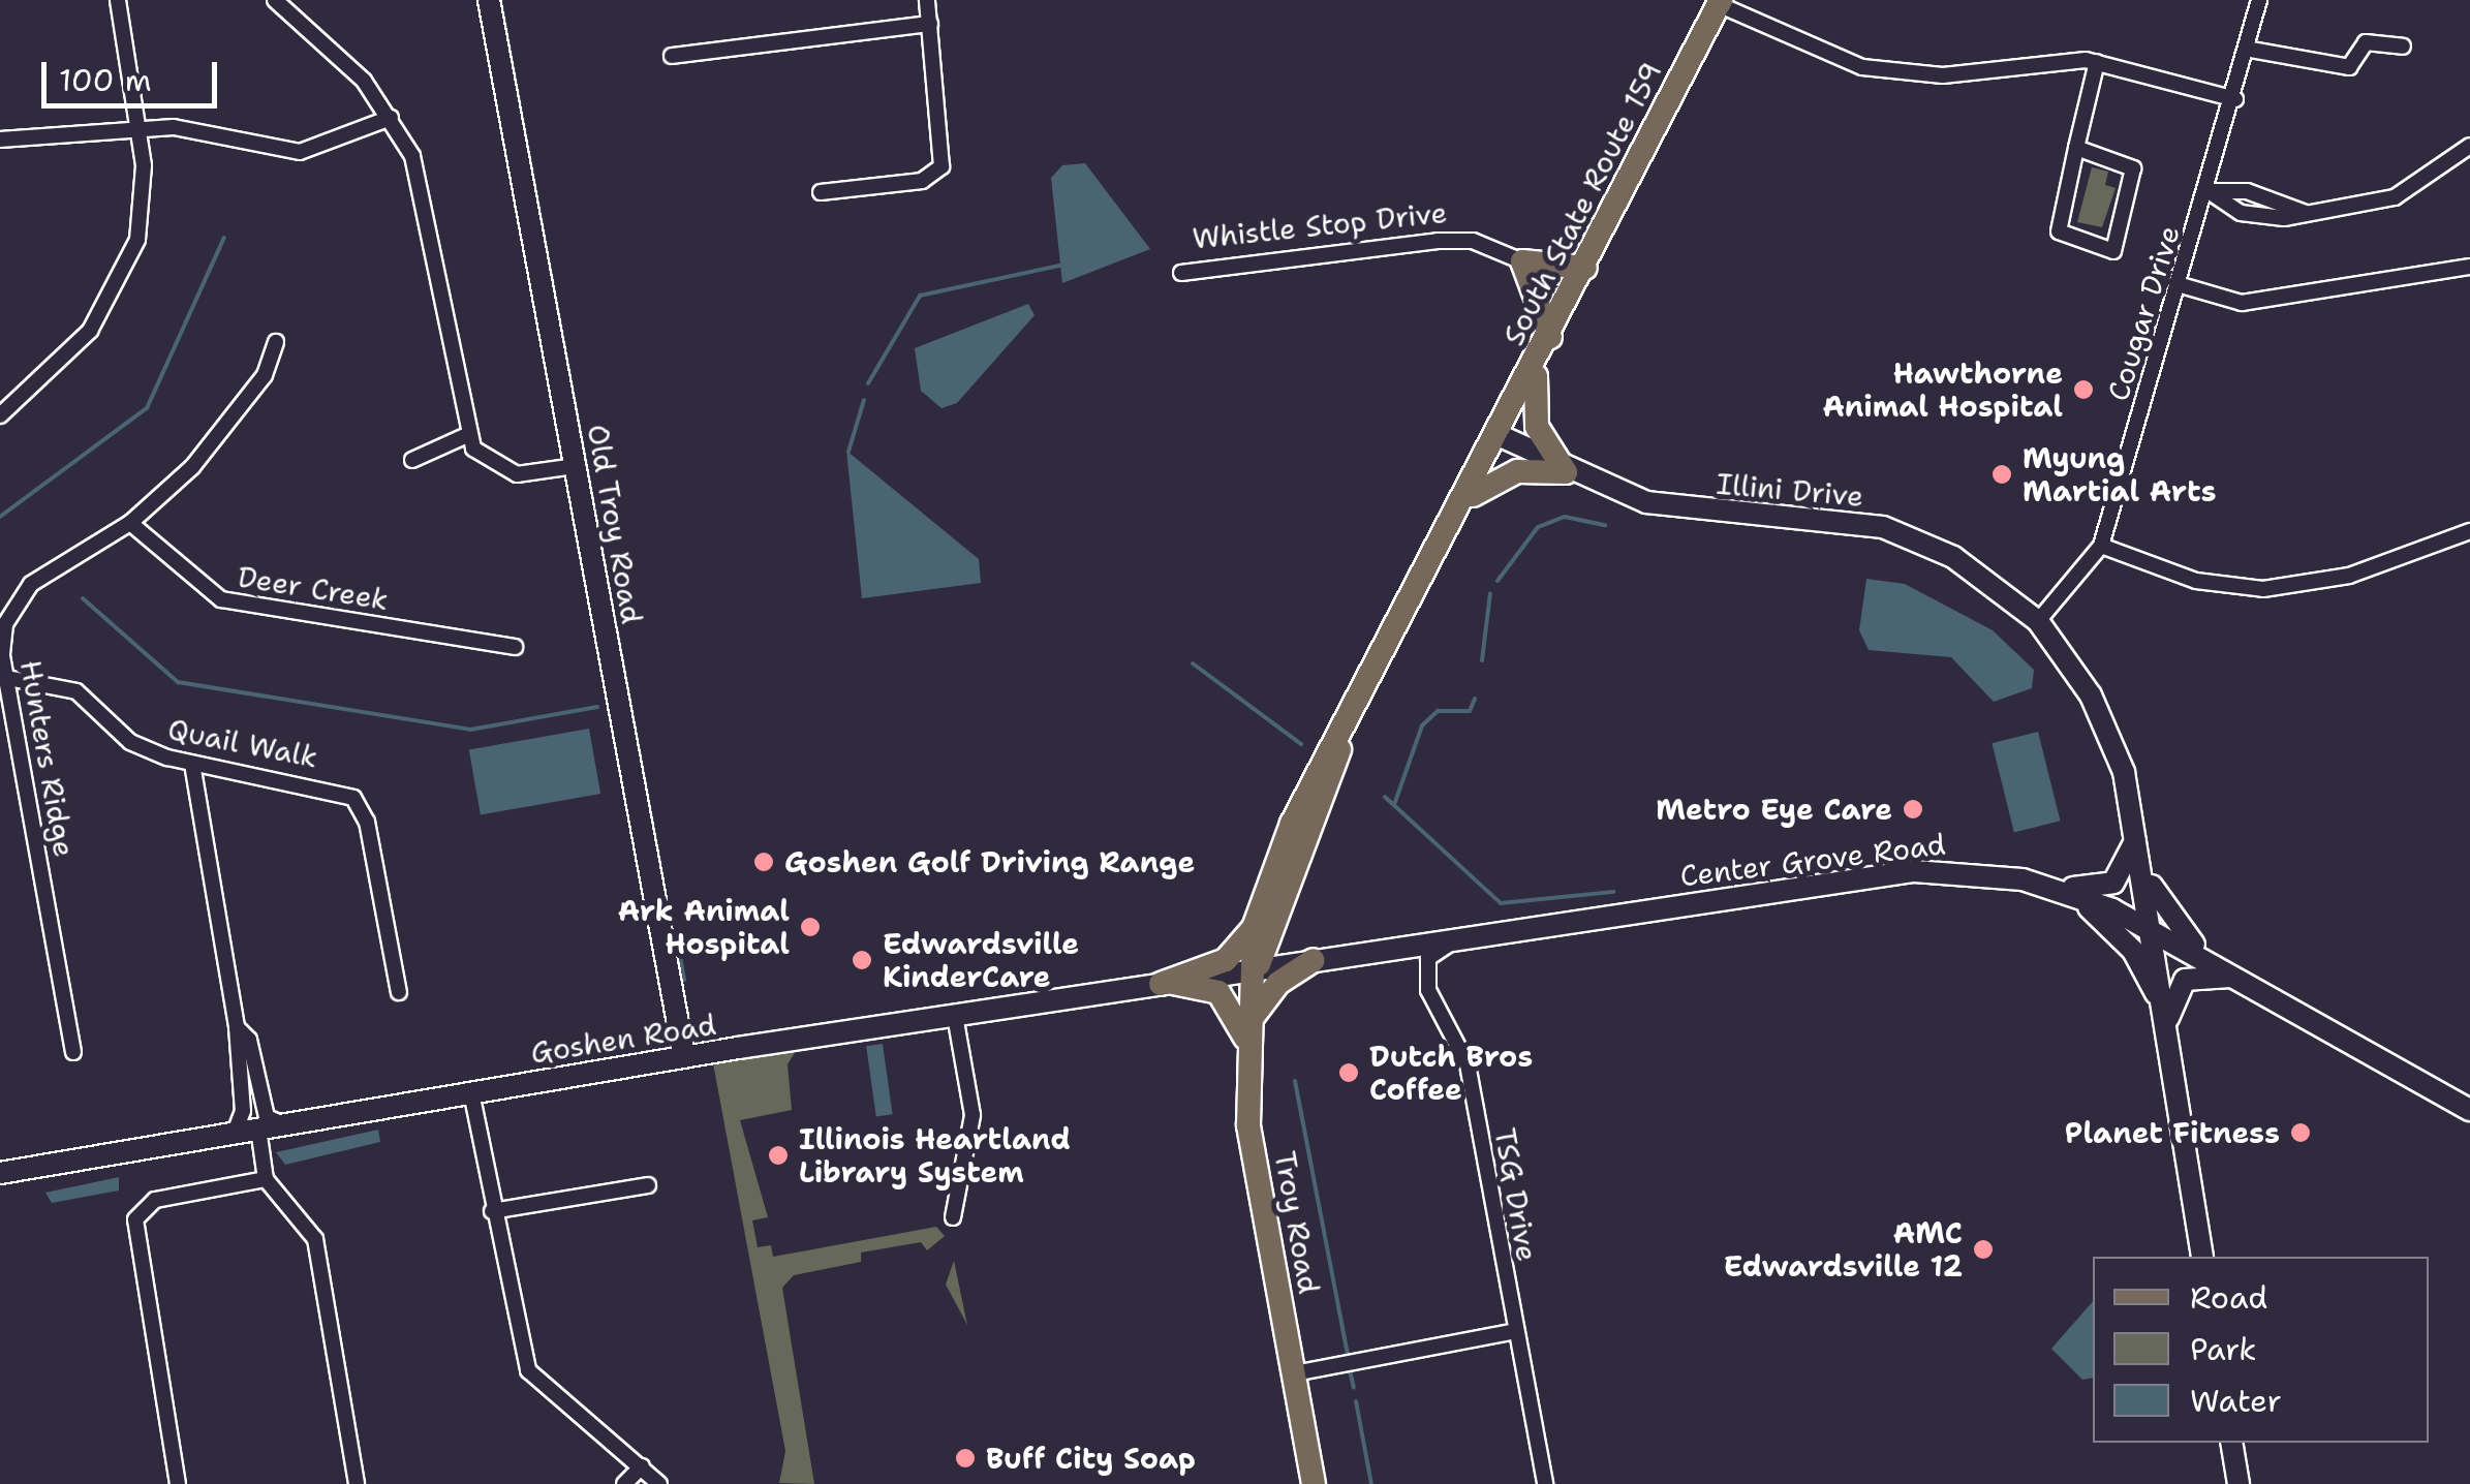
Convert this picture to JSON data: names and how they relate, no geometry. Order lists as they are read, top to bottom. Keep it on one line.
{"streets":{"main road":["South State Route 159","Whistle Stop Drive","Troy Road"],"street":["Cougar Drive","Illini Drive","Old Troy Road","Deer Creek","Quail Walk","Hunters Ridge","Center Grove Road","Goshen Road","TSG Drive"]},"crossings":[["South State Route 159","Whistle Stop Drive"],["South State Route 159","Illini Drive"],["South State Route 159","Troy Road"],["Cougar Drive","Illini Drive"],["Illini Drive","Center Grove Road"],["Illini Drive","Troy Road"],["Old Troy Road","Goshen Road"],["Deer Creek","Hunters Ridge"],["Quail Walk","Hunters Ridge"],["Center Grove Road","Goshen Road"],["Center Grove Road","TSG Drive"],["Center Grove Road","Troy Road"],["Goshen Road","Troy Road"]],"places":["Hawthorne Animal Hospital","Myung Martial Arts","Metro Eye Care","Goshen Golf Driving Range","Ark Animal Hospital","Edwardsville KinderCare","Dutch Bros Coffee","Planet Fitness","Illinois Heartland Library System","AMC Edwardsville 12","Buff City Soap"],"legend":["Road","Park","Water"],"scale_bar":"100 m"}
